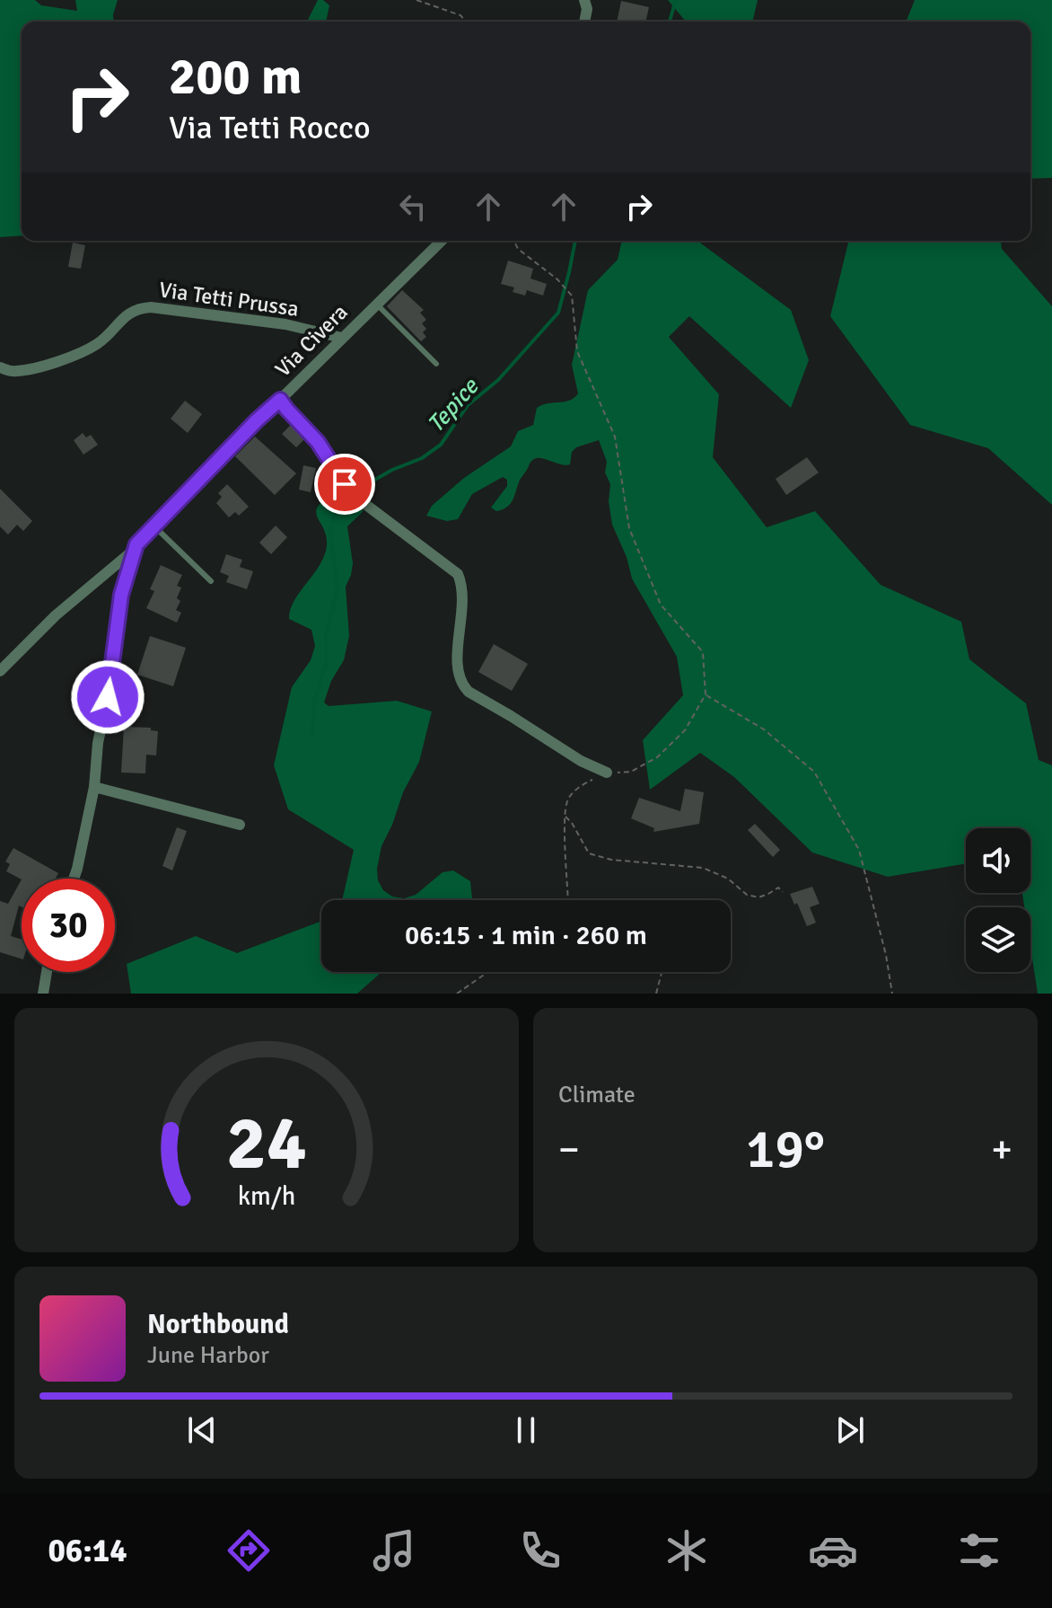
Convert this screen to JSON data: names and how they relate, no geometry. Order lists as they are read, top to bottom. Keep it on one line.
{"streets":{"street":["Via Tetti Prussa","Via Civera"]},"crossings":[["Via Tetti Prussa","Via Civera"]],"water":["Tepice"],"page":{"turn":["200 m","Via Tetti Rocco"],"limit":"30","trip":"06:15 · 1 min · 260 m","tile":"Climate","heat":["−","19°","+"],"song":["Northbound","June Harbor"],"tabs":"06:14","gauge":["24","km/h"]}}
